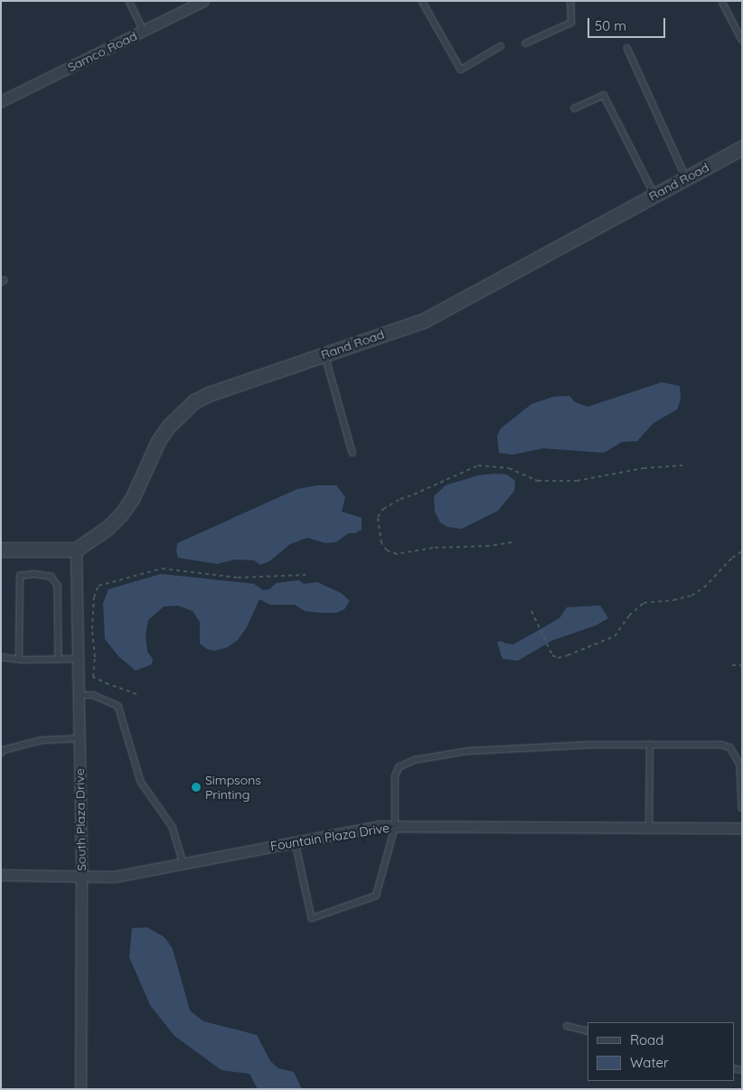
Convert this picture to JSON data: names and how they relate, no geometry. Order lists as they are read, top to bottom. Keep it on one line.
{"streets":{"street":["Samco Road","Rand Road","South Plaza Drive","Fountain Plaza Drive"]},"crossings":[["Rand Road","South Plaza Drive"],["South Plaza Drive","Fountain Plaza Drive"]],"places":["Simpsons Printing"],"legend":["Road","Water"],"scale_bar":"50 m"}
